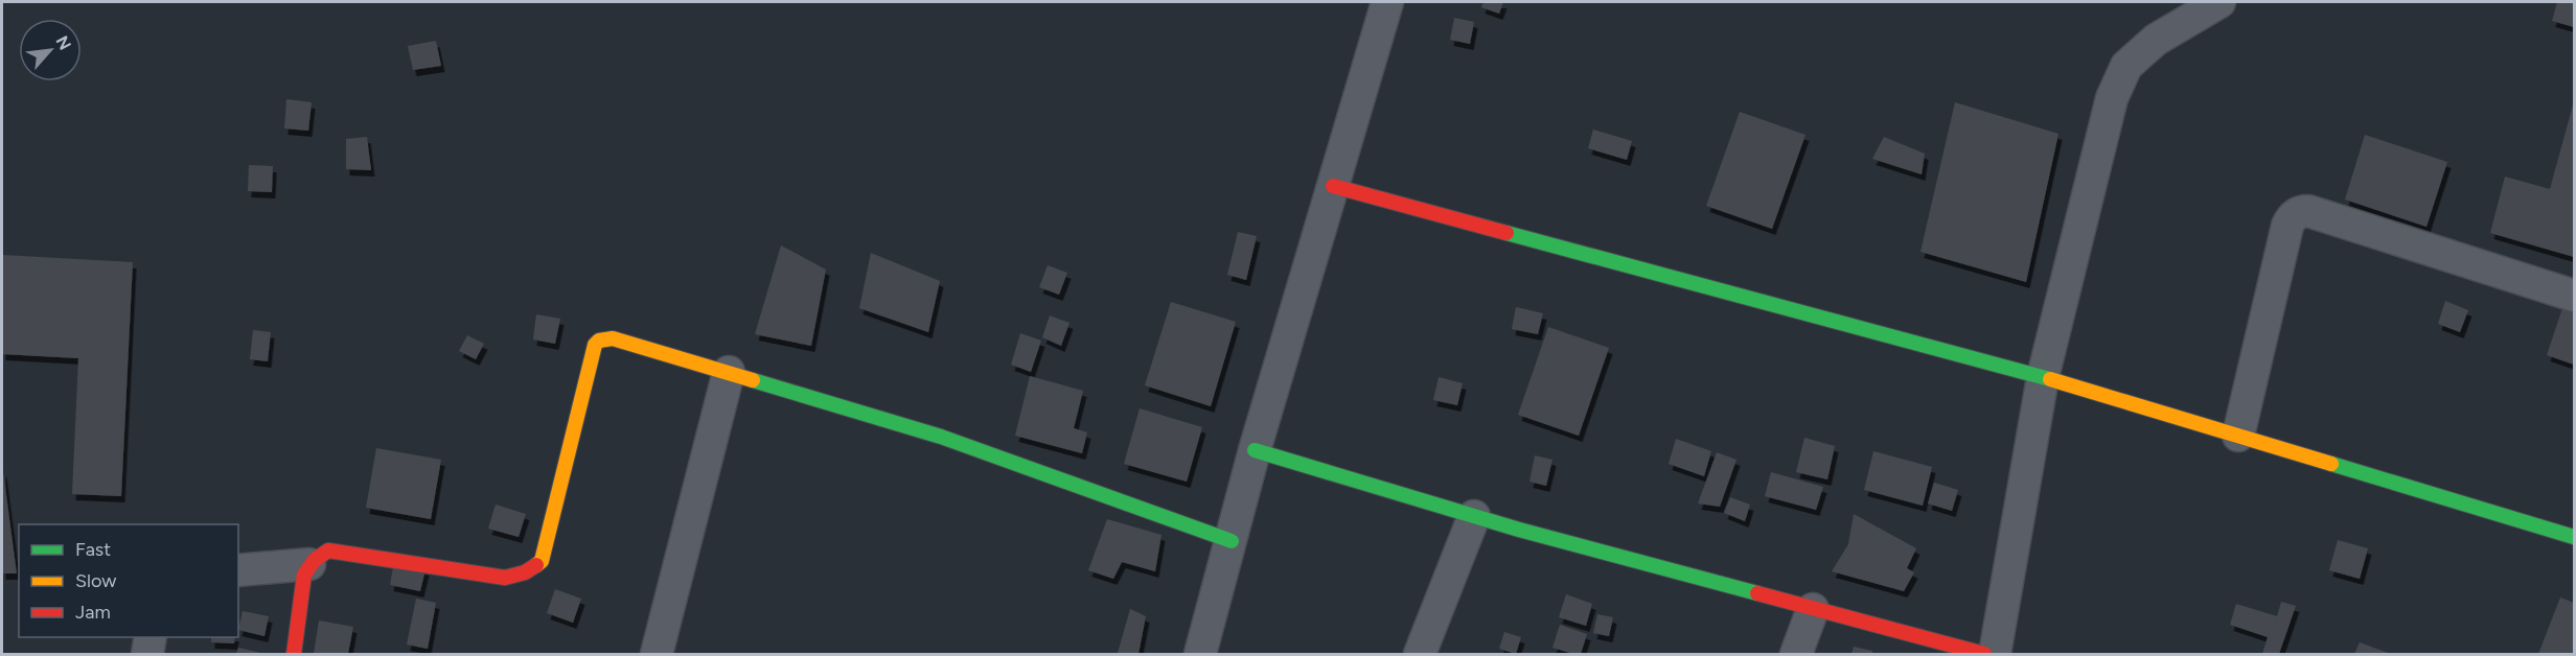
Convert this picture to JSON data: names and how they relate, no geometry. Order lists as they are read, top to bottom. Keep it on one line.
{"legend":["Fast","Slow","Jam"],"north":"top right"}
